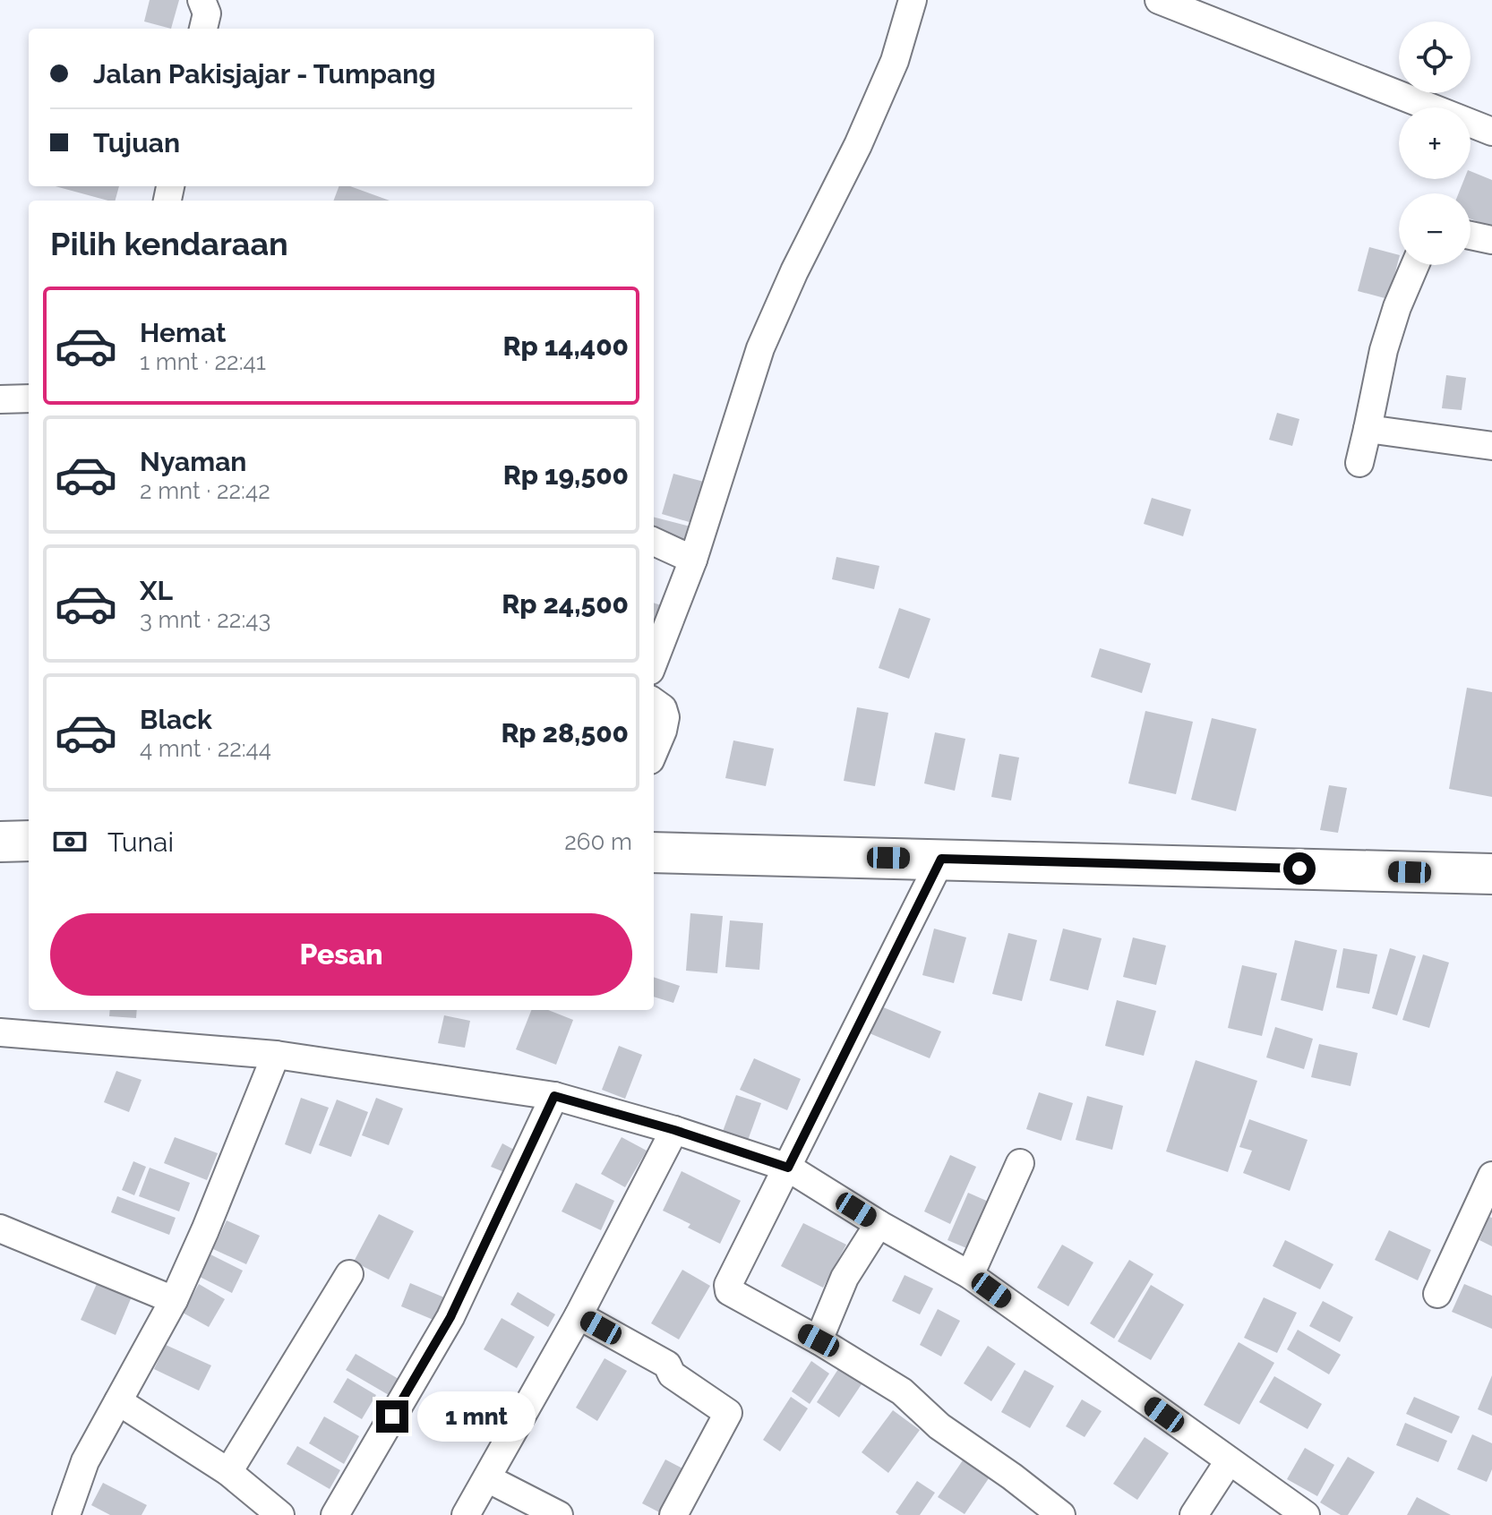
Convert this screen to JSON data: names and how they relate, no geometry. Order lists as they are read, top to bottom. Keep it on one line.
{"page":{"map_buttons":["+","−"],"banner":["Jalan Pakisjajar - Tumpang","Tujuan"],"heading":"Pilih kendaraan","list":[{"name":"Hemat","note":"1 mnt · 22:41","value":"Rp 14,400"},{"name":"Nyaman","note":"2 mnt · 22:42","value":"Rp 19,500"},{"name":"XL","note":"3 mnt · 22:43","value":"Rp 24,500"},{"name":"Black","note":"4 mnt · 22:44","value":"Rp 28,500"}],"pay":["Tunai","260 m"],"buttons":"Pesan","bubble":"1 mnt"}}
